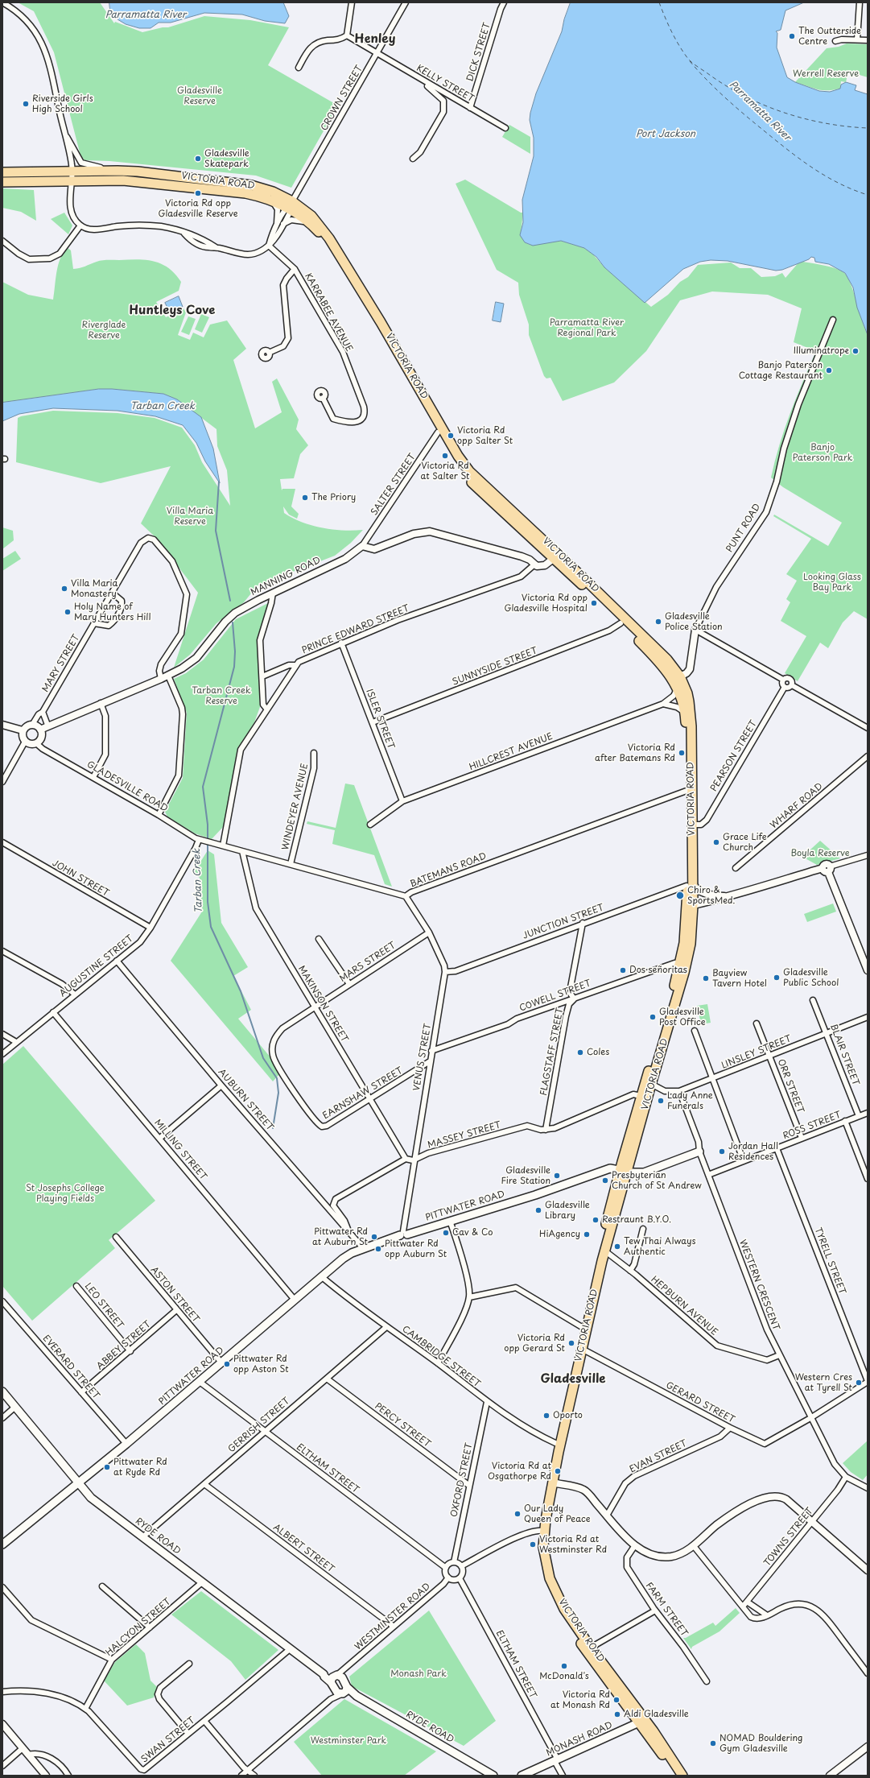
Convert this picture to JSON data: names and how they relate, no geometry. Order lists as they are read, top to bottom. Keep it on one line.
{"streets":{"highway":["VICTORIA ROAD"],"main road":["PITTWATER ROAD","RYDE ROAD","MONASH ROAD"],"street":["DICK STREET","KELLY STREET","CROWN STREET","KARRABEE AVENUE","SALTER STREET","PUNT ROAD","MANNING ROAD","PRINCE EDWARD STREET","MARY STREET","SUNNYSIDE STREET","ISLER STREET","HILLCREST AVENUE","PEARSON STREET","GLADESVILLE ROAD","WHARF ROAD","WINDEYER AVENUE","BATEMANS ROAD","JOHN STREET","JUNCTION STREET","MARS STREET","AUGUSTINE STREET","COWELL STREET","MAKINSON STREET","FLAGSTAFF STREET","LINSLEY STREET","BLAIR STREET","VENUS STREET","ORR STREET","EARNSHAW STREET","AUBURN STREET","ROSS STREET","MASSEY STREET","MILLING STREET","TYRELL STREET","WESTERN CRESCENT","ASTON STREET","LEO STREET","HEPBURN AVENUE","ABBEY STREET","CAMBRIDGE STREET","EVERARD STREET","GERARD STREET","GERRISH STREET","PERCY STREET","EVAN STREET","ELTHAM STREET","OXFORD STREET","TOWNS STREET","ALBERT STREET","FARM STREET","WESTMINSTER ROAD","HALCYON STREET","SWAN STREET"]},"crossings":[["DICK STREET","KELLY STREET"],["KELLY STREET","CROWN STREET"],["CROWN STREET","VICTORIA ROAD"],["VICTORIA ROAD","SALTER STREET"],["VICTORIA ROAD","PUNT ROAD"],["VICTORIA ROAD","SUNNYSIDE STREET"],["VICTORIA ROAD","PEARSON STREET"],["VICTORIA ROAD","BATEMANS ROAD"],["VICTORIA ROAD","JUNCTION STREET"],["VICTORIA ROAD","COWELL STREET"],["VICTORIA ROAD","LINSLEY STREET"],["VICTORIA ROAD","MASSEY STREET"],["VICTORIA ROAD","PITTWATER ROAD"],["VICTORIA ROAD","HEPBURN AVENUE"],["VICTORIA ROAD","CAMBRIDGE STREET"],["VICTORIA ROAD","GERARD STREET"],["VICTORIA ROAD","MONASH ROAD"],["SALTER STREET","MANNING ROAD"],["MANNING ROAD","MARY STREET"],["MANNING ROAD","GLADESVILLE ROAD"],["PRINCE EDWARD STREET","ISLER STREET"],["PRINCE EDWARD STREET","BATEMANS ROAD"],["MARY STREET","GLADESVILLE ROAD"],["SUNNYSIDE STREET","ISLER STREET"],["ISLER STREET","HILLCREST AVENUE"],["GLADESVILLE ROAD","BATEMANS ROAD"],["GLADESVILLE ROAD","AUGUSTINE STREET"],["WINDEYER AVENUE","BATEMANS ROAD"],["BATEMANS ROAD","MAKINSON STREET"],["BATEMANS ROAD","VENUS STREET"],["JOHN STREET","AUGUSTINE STREET"],["JUNCTION STREET","FLAGSTAFF STREET"],["JUNCTION STREET","VENUS STREET"],["MARS STREET","MAKINSON STREET"],["MARS STREET","VENUS STREET"],["MARS STREET","EARNSHAW STREET"],["AUGUSTINE STREET","AUBURN STREET"],["AUGUSTINE STREET","MILLING STREET"],["COWELL STREET","FLAGSTAFF STREET"],["COWELL STREET","VENUS STREET"],["MAKINSON STREET","EARNSHAW STREET"],["FLAGSTAFF STREET","MASSEY STREET"],["LINSLEY STREET","BLAIR STREET"],["LINSLEY STREET","ORR STREET"],["LINSLEY STREET","WESTERN CRESCENT"],["BLAIR STREET","ROSS STREET"],["VENUS STREET","EARNSHAW STREET"],["VENUS STREET","MASSEY STREET"],["VENUS STREET","PITTWATER ROAD"],["ORR STREET","ROSS STREET"],["AUBURN STREET","PITTWATER ROAD"],["ROSS STREET","TYRELL STREET"],["ROSS STREET","WESTERN CRESCENT"],["MILLING STREET","PITTWATER ROAD"],["PITTWATER ROAD","WESTERN CRESCENT"],["PITTWATER ROAD","ASTON STREET"],["PITTWATER ROAD","CAMBRIDGE STREET"],["PITTWATER ROAD","EVERARD STREET"],["PITTWATER ROAD","ELTHAM STREET"],["PITTWATER ROAD","RYDE ROAD"],["WESTERN CRESCENT","HEPBURN AVENUE"],["WESTERN CRESCENT","GERARD STREET"],["WESTERN CRESCENT","TOWNS STREET"],["ASTON STREET","ABBEY STREET"],["LEO STREET","ABBEY STREET"],["ABBEY STREET","EVERARD STREET"],["CAMBRIDGE STREET","GERRISH STREET"],["CAMBRIDGE STREET","OXFORD STREET"],["GERARD STREET","EVAN STREET"],["GERRISH STREET","PERCY STREET"],["GERRISH STREET","ELTHAM STREET"],["GERRISH STREET","RYDE ROAD"],["GERRISH STREET","ALBERT STREET"],["PERCY STREET","OXFORD STREET"],["ELTHAM STREET","OXFORD STREET"],["ELTHAM STREET","WESTMINSTER ROAD"],["ELTHAM STREET","MONASH ROAD"],["OXFORD STREET","WESTMINSTER ROAD"],["RYDE ROAD","WESTMINSTER ROAD"],["RYDE ROAD","HALCYON STREET"],["RYDE ROAD","SWAN STREET"],["ALBERT STREET","WESTMINSTER ROAD"],["HALCYON STREET","SWAN STREET"]],"districts":["Henley","Huntleys Cove","Gladesville"],"water":["Parramatta River","Port Jackson","Tarban Creek"],"parks":["Werrell Reserve","Gladesville Reserve","Parramatta River Regional Park","Riverglade Reserve","Banjo Paterson Park","Villa Maria Reserve","Looking Glass Bay Park","Tarban Creek Reserve","Boyla Reserve","St Josephs College Playing Fields","Monash Park","Westminster Park"],"places":["The Outterside Centre","Riverside Girls High School","Gladesville Skatepark","Victoria Rd opp Gladesville Reserve","Illuminatrope","Banjo Paterson Cottage Restaurant","Victoria Rd opp Salter St","Victoria Rd at Salter St","The Priory","Villa Maria Monastery","Victoria Rd opp Gladesville Hospital","Holy Name of Mary Hunters Hill","Gladesville Police Station","Victoria Rd after Batemans Rd","Grace Life Church","Chiro & SportsMed.","Dos señoritas","Gladesville Public School","Bayview Tavern Hotel","Gladesville Post Office","Coles","Lady Anne Funerals","Jordan Hall Residences","Gladesville Fire Station","Presbyterian Church of St Andrew","Gladesville Library","Restraunt B.Y.O.","Cav & Co","HiAgency","Pittwater Rd at Auburn St","Tew Thai Always Authentic","Pittwater Rd opp Auburn St","Victoria Rd opp Gerard St","Pittwater Rd opp Aston St","Western Cres at Tyrell St","Oporto","Pittwater Rd at Ryde Rd","Victoria Rd at Osgathorpe Rd","Our Lady Queen of Peace","Victoria Rd at Westminster Rd","McDonald's","Victoria Rd at Monash Rd","Aldi Gladesville","NOMAD Bouldering Gym Gladesville"]}
